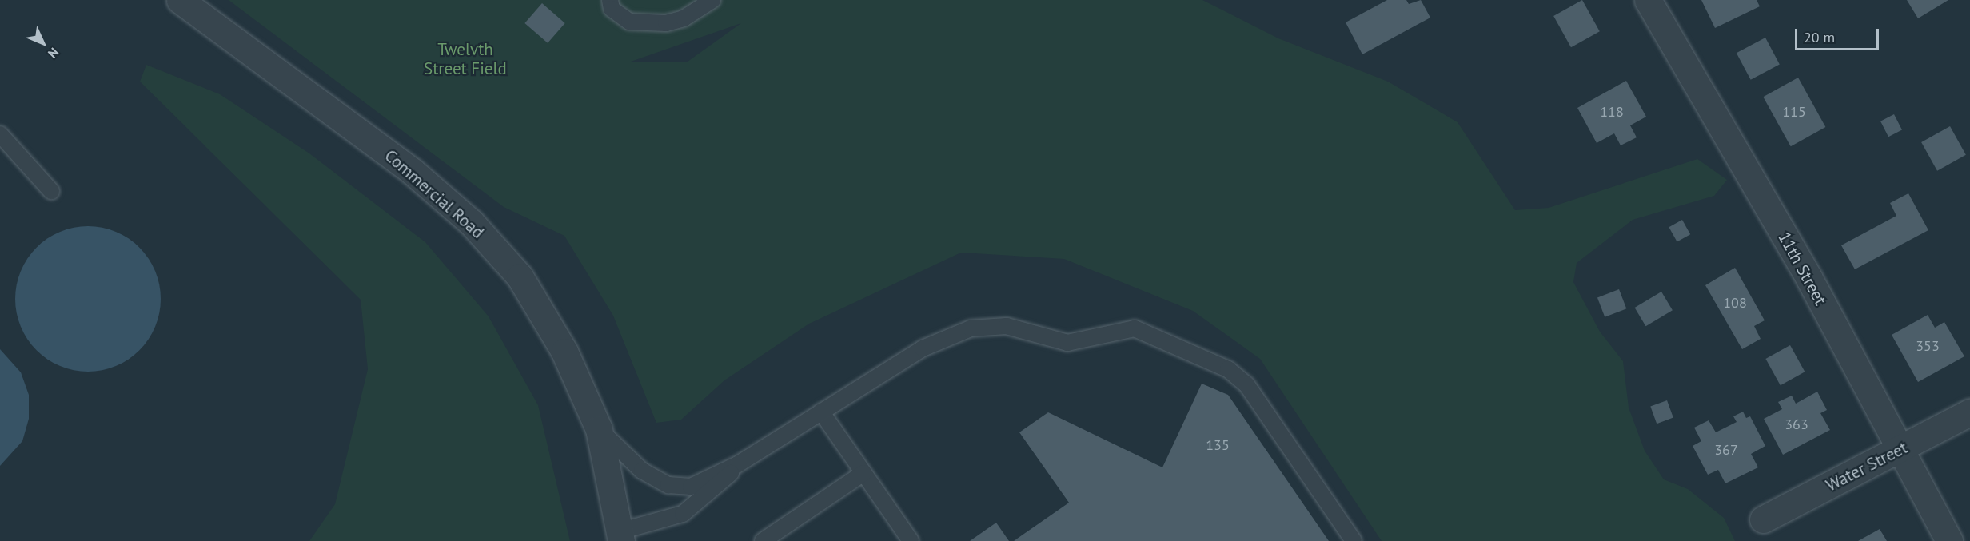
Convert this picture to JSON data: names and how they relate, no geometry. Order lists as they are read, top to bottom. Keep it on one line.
{"streets":{"street":["Commercial Road","11th Street","Water Street"]},"crossings":[["11th Street","Water Street"]],"parks":["Twelvth Street Field"],"house_numbers":["118","115","108","353","363","135","367"],"scale_bar":"20 m","north":"bottom right"}
